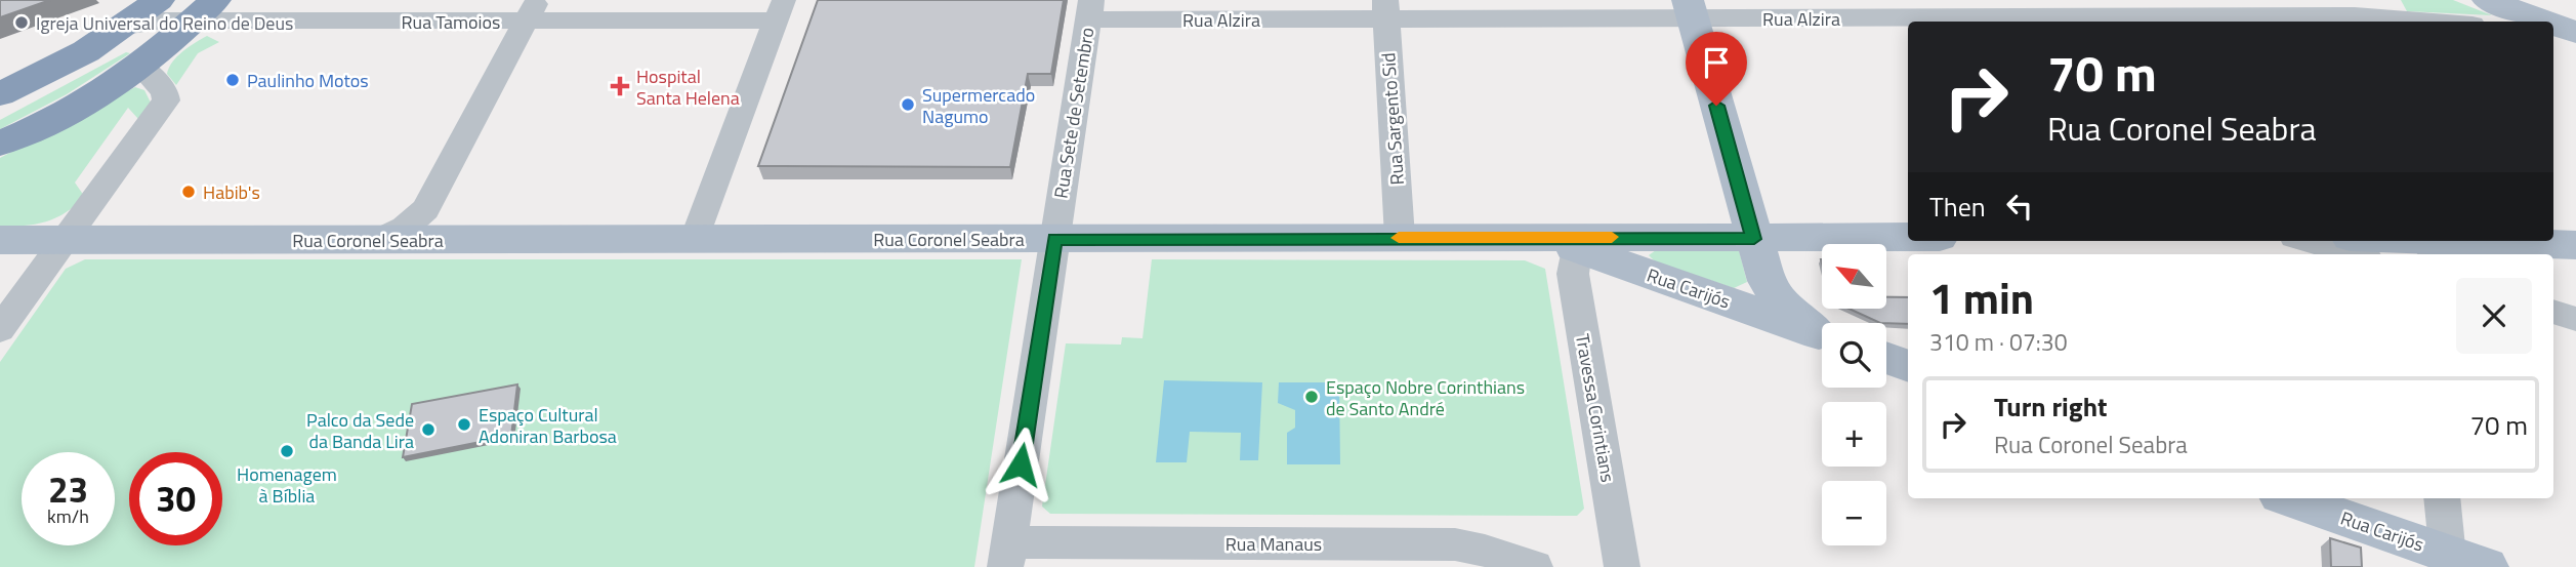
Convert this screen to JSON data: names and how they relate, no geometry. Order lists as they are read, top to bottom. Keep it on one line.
{"streets":{"main road":["Rua Coronel Seabra","Rua Carijós"],"street":["Rua Alzira","Rua Tamoios","Rua Sete de Setembro","Rua Sargento Sid","Travessa Corintians","Rua Manaus"]},"crossings":[["Rua Alzira","Rua Sete de Setembro"],["Rua Alzira","Rua Sargento Sid"],["Rua Sete de Setembro","Rua Coronel Seabra"],["Rua Sete de Setembro","Rua Manaus"],["Rua Sargento Sid","Rua Coronel Seabra"],["Rua Coronel Seabra","Rua Carijós"],["Rua Coronel Seabra","Travessa Corintians"],["Rua Carijós","Travessa Corintians"]],"places":{"other":["Igreja Universal do Reino de Deus","Paulinho Motos","Supermercado Nagumo","Habib's","Espaço Nobre Corinthians de Santo André","Espaço Cultural Adoniran Barbosa","Palco da Sede da Banda Lira","Homenagem à Bíblia"],"health":["Hospital Santa Helena"]},"north":"top left","page":{"turn":["70 m","Rua Coronel Seabra"],"then":"Then","map_buttons":["+","−"],"heading":["1 min","310 m · 07:30"],"list":[{"name":"Turn right","note":"Rua Coronel Seabra","value":"70 m"}],"speed":"23 km/h","limit":"30"}}
